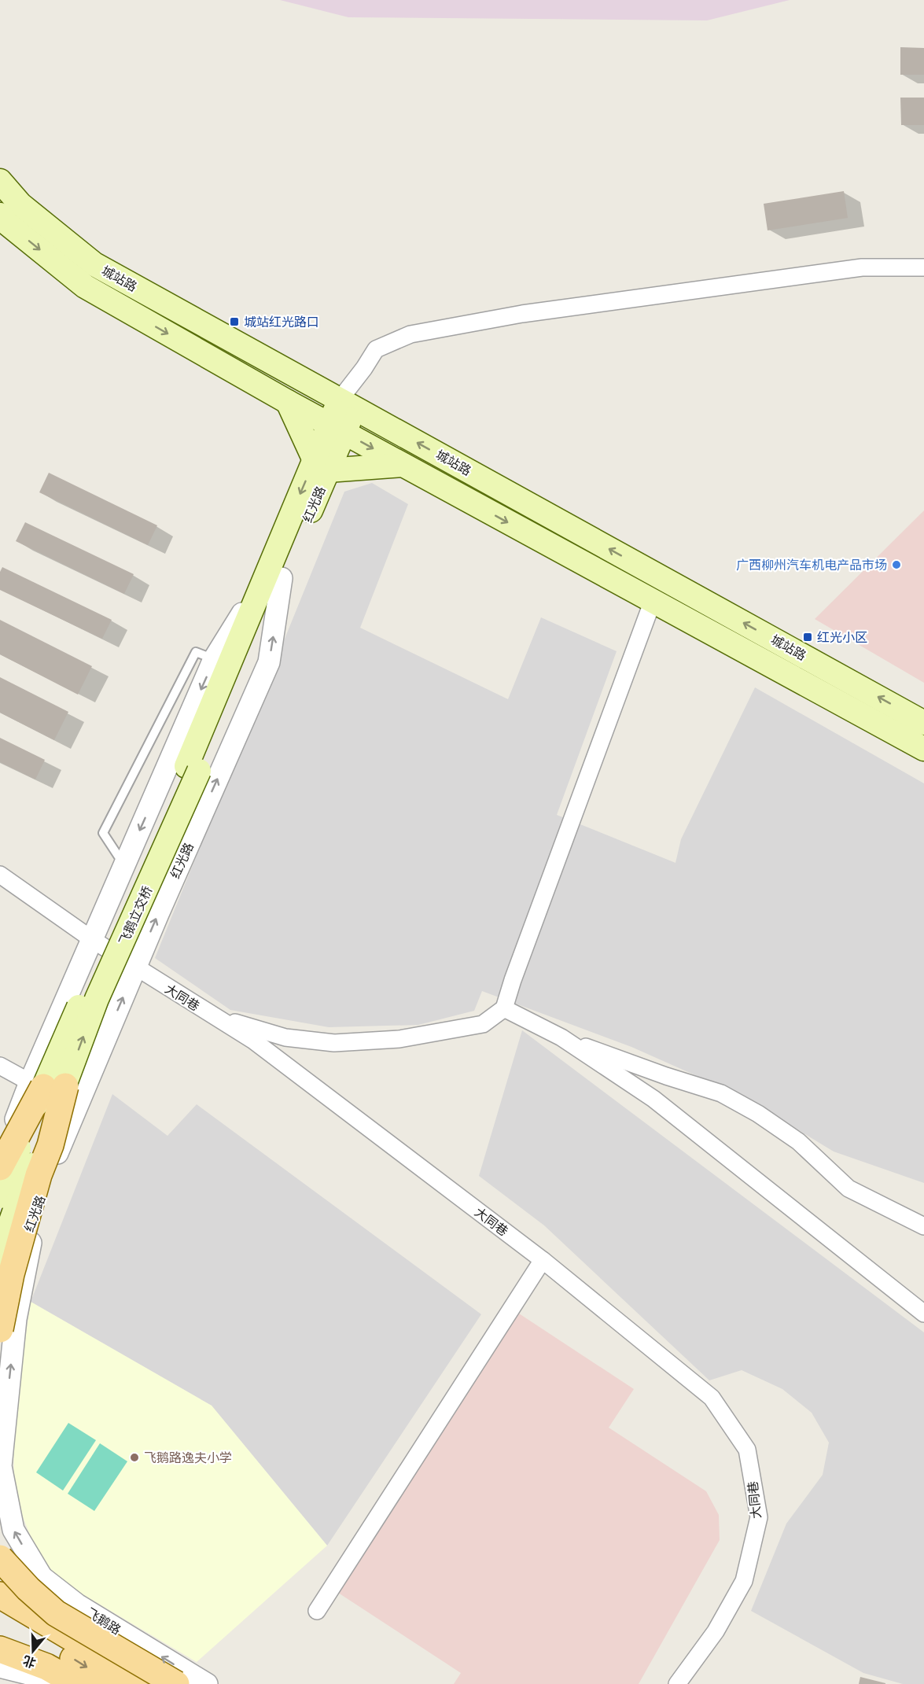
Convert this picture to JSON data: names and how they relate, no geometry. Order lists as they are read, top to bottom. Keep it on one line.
{"streets":{"main road":["城站路","红光路","飞鹅立交桥"],"street":["大同巷","飞鹅路"]},"crossings":[["城站路","红光路"],["红光路","飞鹅立交桥"],["红光路","大同巷"]],"one_way":["飞鹅路"],"places":{"transit":["城站红光路口","红光小区"],"other":["广西柳州汽车机电产品市场","飞鹅路逸夫小学"]},"north":"bottom"}
